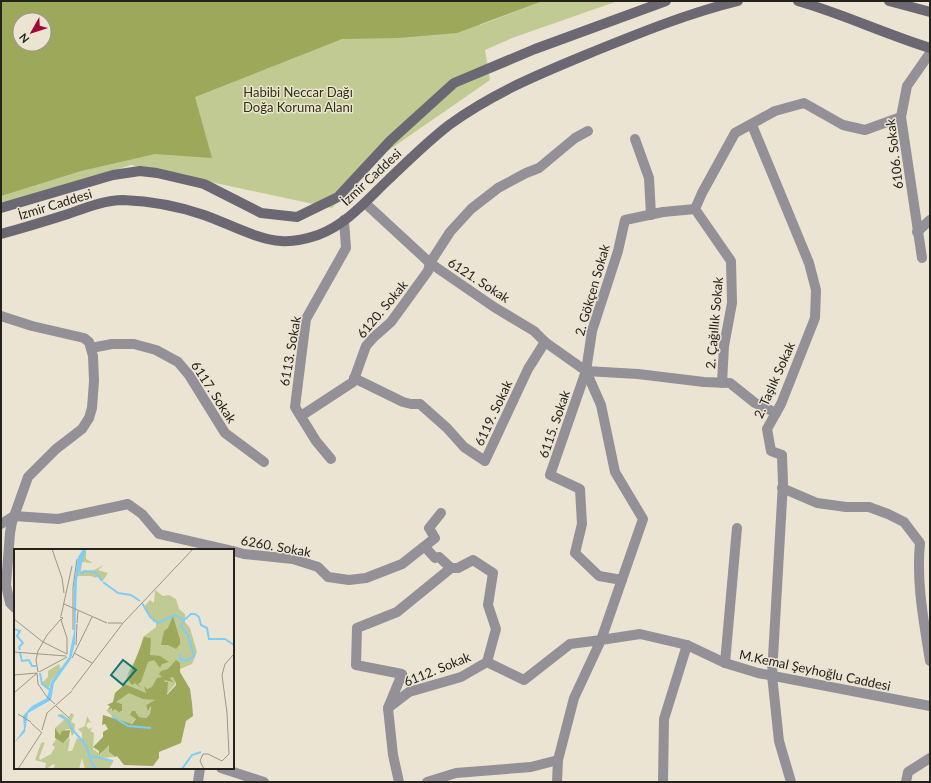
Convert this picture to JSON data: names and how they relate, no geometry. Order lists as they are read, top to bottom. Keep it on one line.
{"streets":{"street":["6106. Sokak","İzmir Caddesi","6121. Sokak","2. Gökçen Sokak","6120. Sokak","2. Çağıllık Sokak","6113. Sokak","2. Taşlık Sokak","6117. Sokak","6119. Sokak","6115. Sokak","6260. Sokak","6112. Sokak","M.Kemal Şeyhoğlu Caddesi"]},"crossings":[["İzmir Caddesi","6121. Sokak"],["İzmir Caddesi","6113. Sokak"],["6121. Sokak","2. Gökçen Sokak"],["6121. Sokak","6120. Sokak"],["6121. Sokak","6119. Sokak"],["6121. Sokak","6115. Sokak"],["2. Gökçen Sokak","6115. Sokak"],["6120. Sokak","6113. Sokak"],["6120. Sokak","6119. Sokak"],["2. Taşlık Sokak","M.Kemal Şeyhoğlu Caddesi"],["6112. Sokak","M.Kemal Şeyhoğlu Caddesi"]],"parks":["Habibi Neccar Dağı Doğa Koruma Alanı"],"north":"bottom left"}
